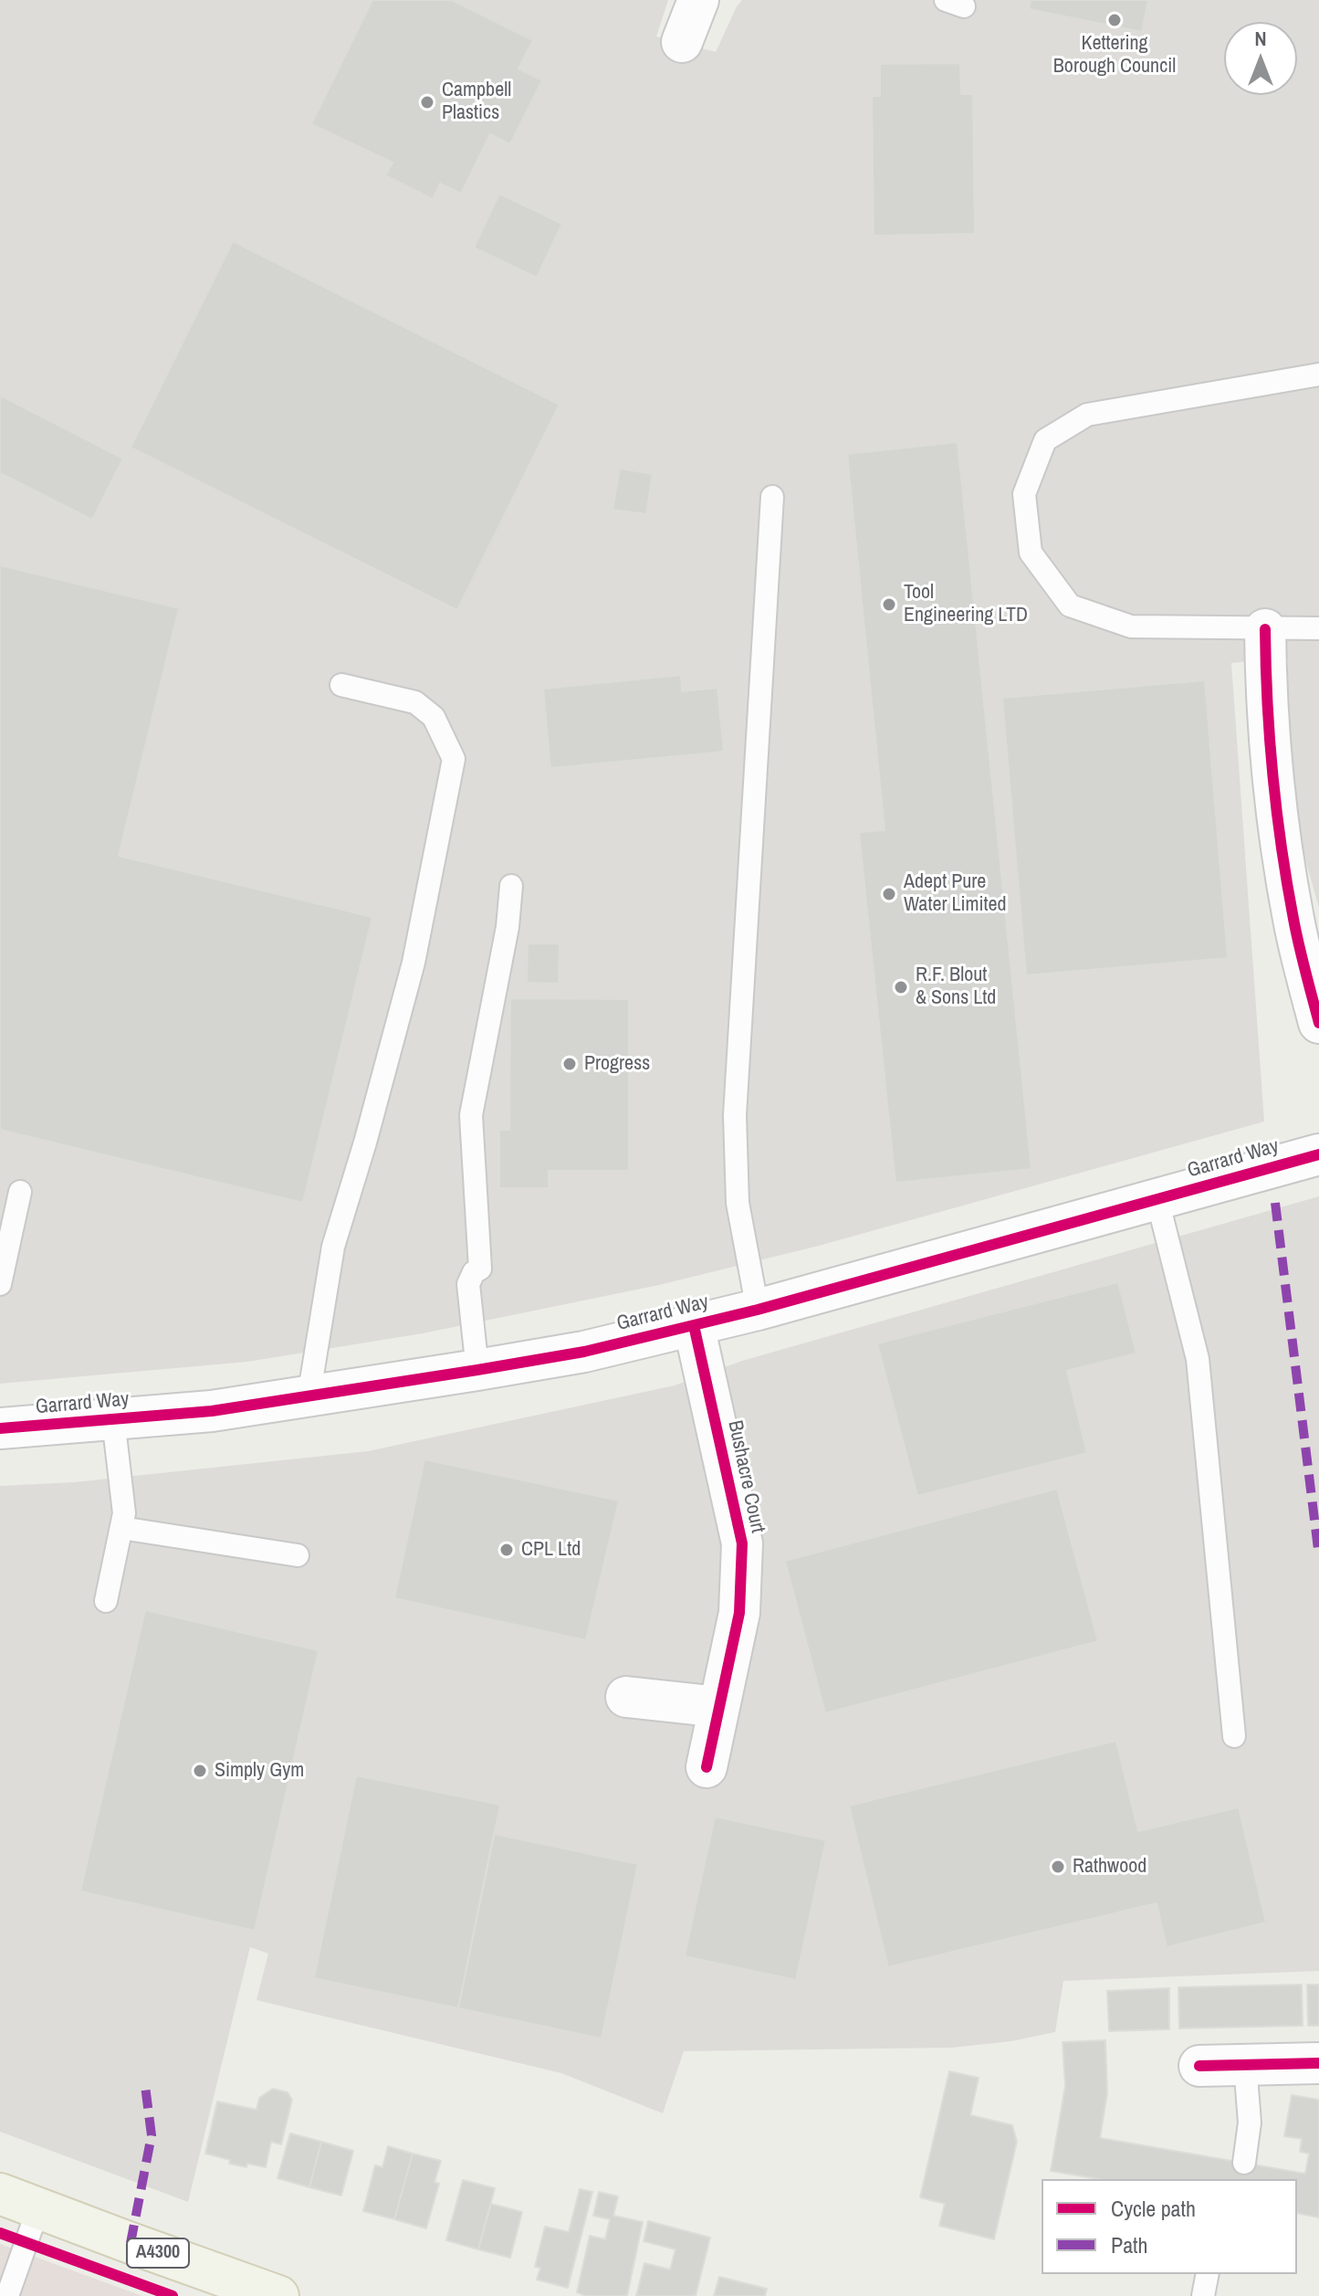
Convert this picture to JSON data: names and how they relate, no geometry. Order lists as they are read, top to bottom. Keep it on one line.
{"streets":{"main road":["A4300"],"street":["Garrard Way","Bushacre Court"]},"crossings":[["Garrard Way","Bushacre Court"]],"places":["Kettering Borough Council","Campbell Plastics","Tool Engineering LTD","Adept Pure Water Limited","R.F. Blout & Sons Ltd","Progress","CPL Ltd","Simply Gym","Rathwood"],"legend":["Cycle path","Path"],"north":"top"}
